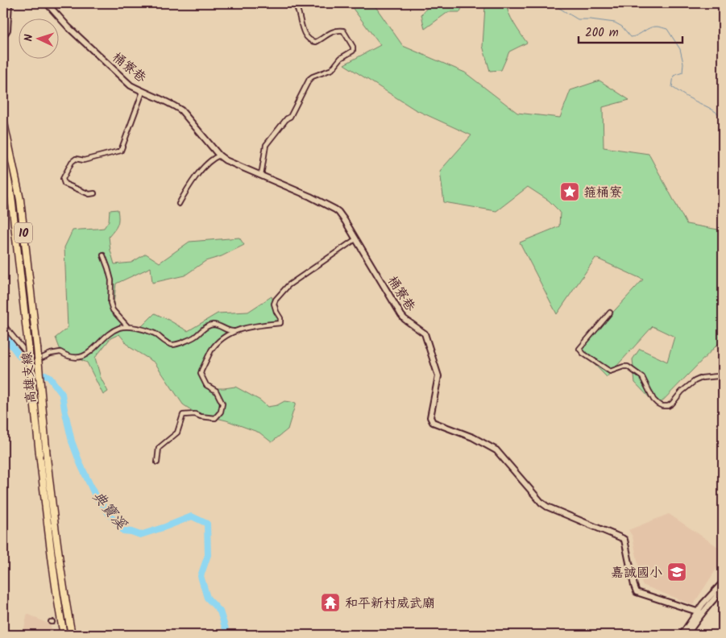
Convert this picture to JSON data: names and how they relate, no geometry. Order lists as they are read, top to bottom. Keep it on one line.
{"streets":{"highway":["10","高雄支線"],"street":["桶寮巷"]},"water":["典寶溪"],"places":{"place":["箍桶寮"],"school or university":["嘉誠國小"],"temple":["和平新村威武廟"]},"scale_bar":"200 m","north":"left"}
